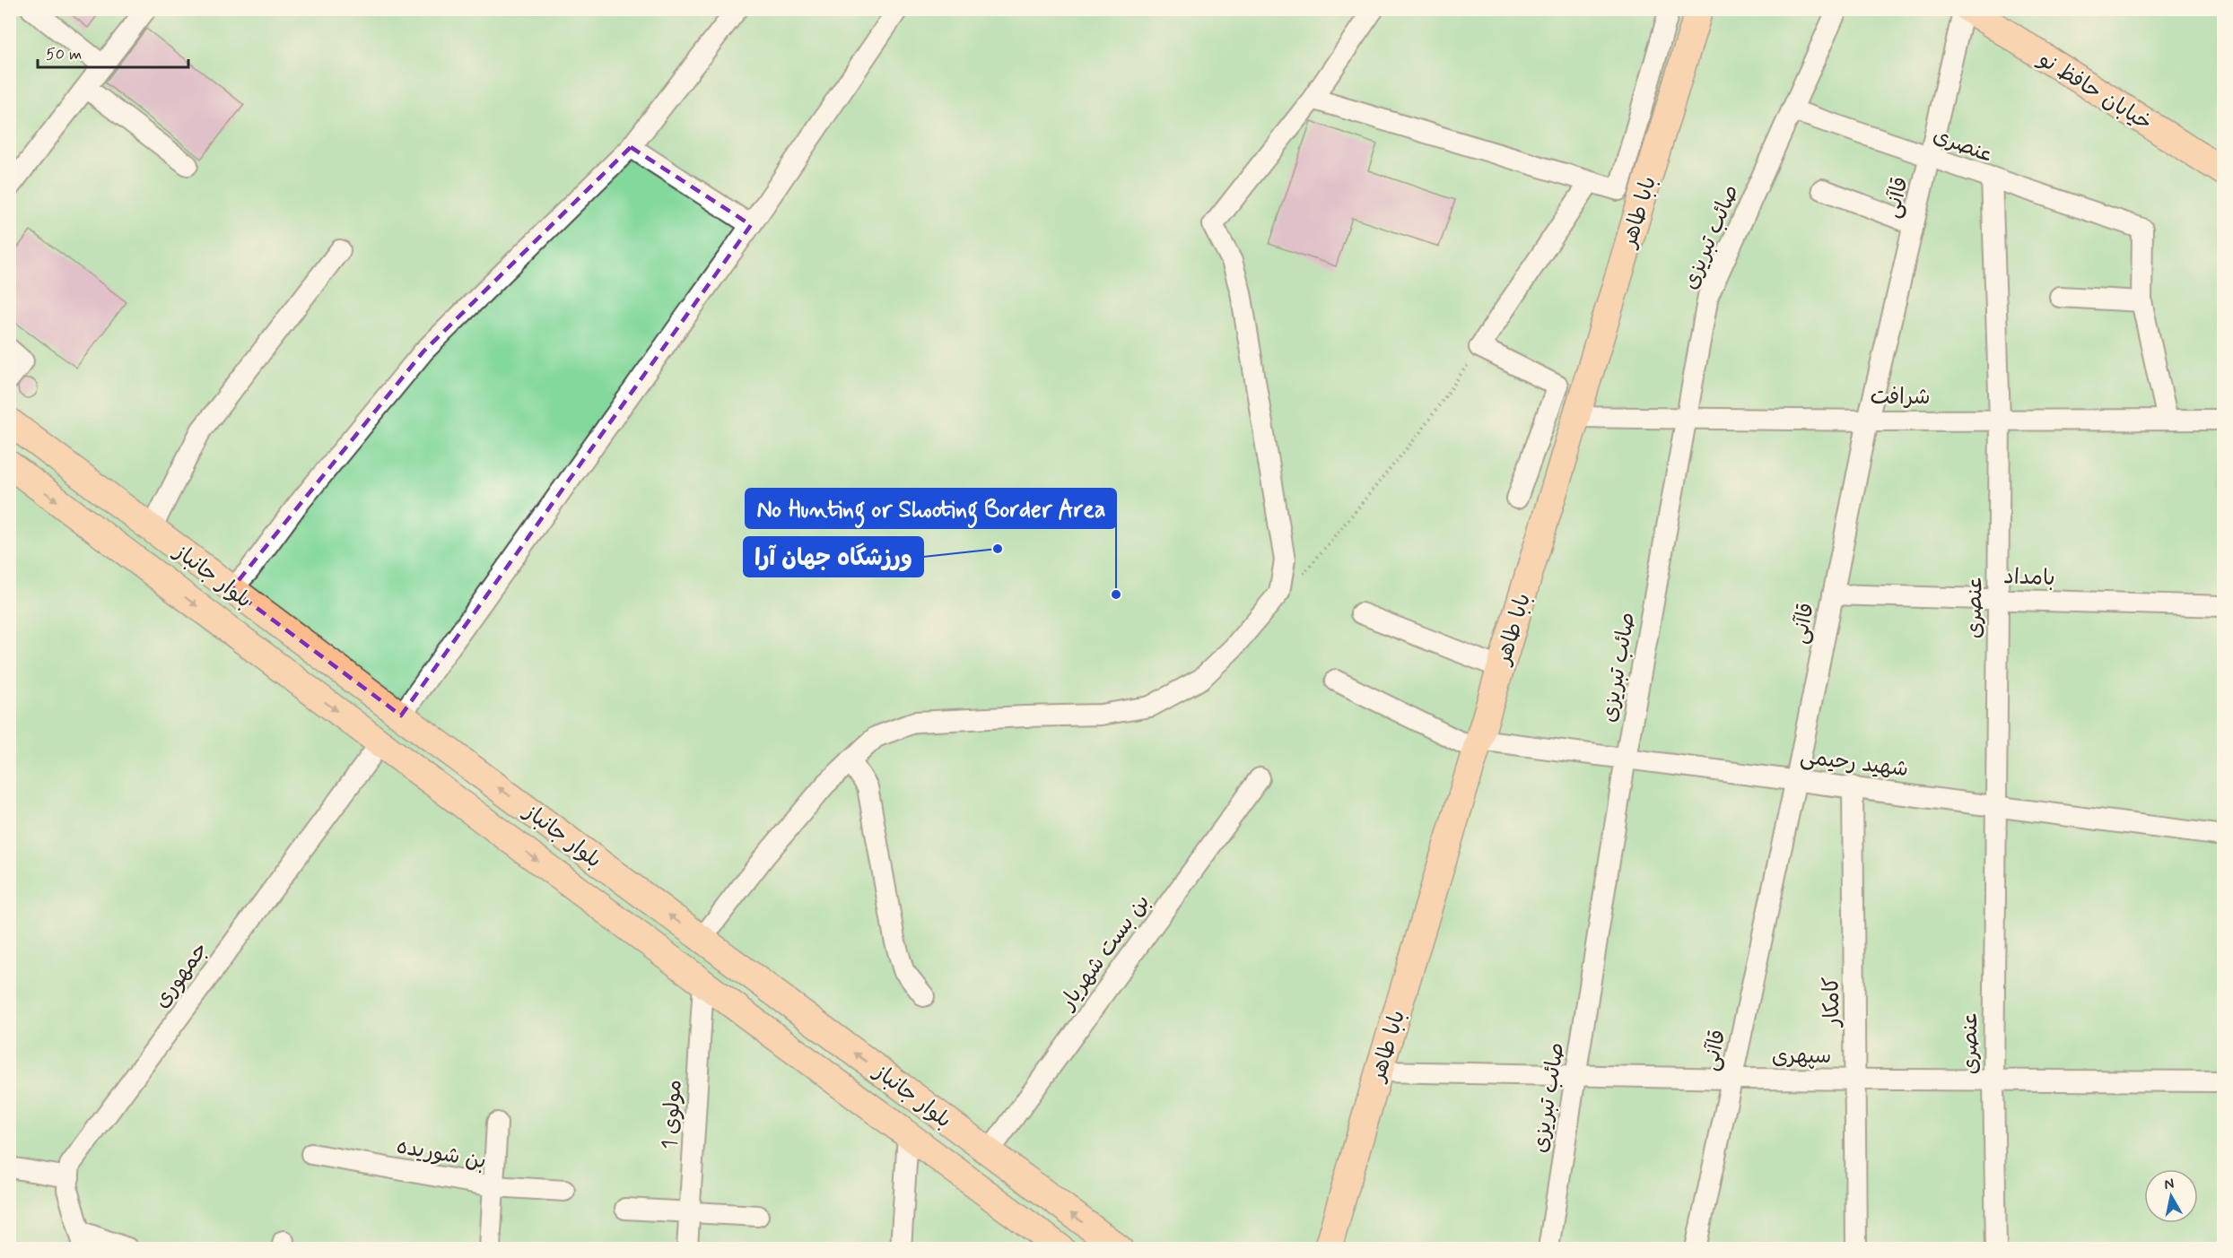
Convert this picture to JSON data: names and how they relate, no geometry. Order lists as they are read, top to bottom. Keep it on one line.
{"streets":{"main road":["خیابان حافظ نو","بابا طاهر","بلوار جانباز"],"street":["عنصری","قاآنی","صائب تبریزی","شرافت","بامداد","شهید رحیمی","بن بست شهریار","جمهوری","کامکار","سپهری","مولوی 1","بن شوریده"]},"crossings":[["خیابان حافظ نو","قاآنی"],["عنصری","قاآنی"],["عنصری","صائب تبریزی"],["عنصری","شرافت"],["عنصری","بامداد"],["عنصری","شهید رحیمی"],["عنصری","سپهری"],["قاآنی","شرافت"],["قاآنی","بامداد"],["قاآنی","شهید رحیمی"],["قاآنی","سپهری"],["بابا طاهر","شرافت"],["بابا طاهر","شهید رحیمی"],["بابا طاهر","سپهری"],["صائب تبریزی","شرافت"],["صائب تبریزی","شهید رحیمی"],["صائب تبریزی","سپهری"],["بلوار جانباز","بن بست شهریار"],["بلوار جانباز","جمهوری"],["بلوار جانباز","مولوی 1"],["شهید رحیمی","کامکار"],["کامکار","سپهری"]],"places":["ورزشگاه جهان آرا","No Hunting or Shooting Border Area"],"scale_bar":"50 m","north":"top"}
